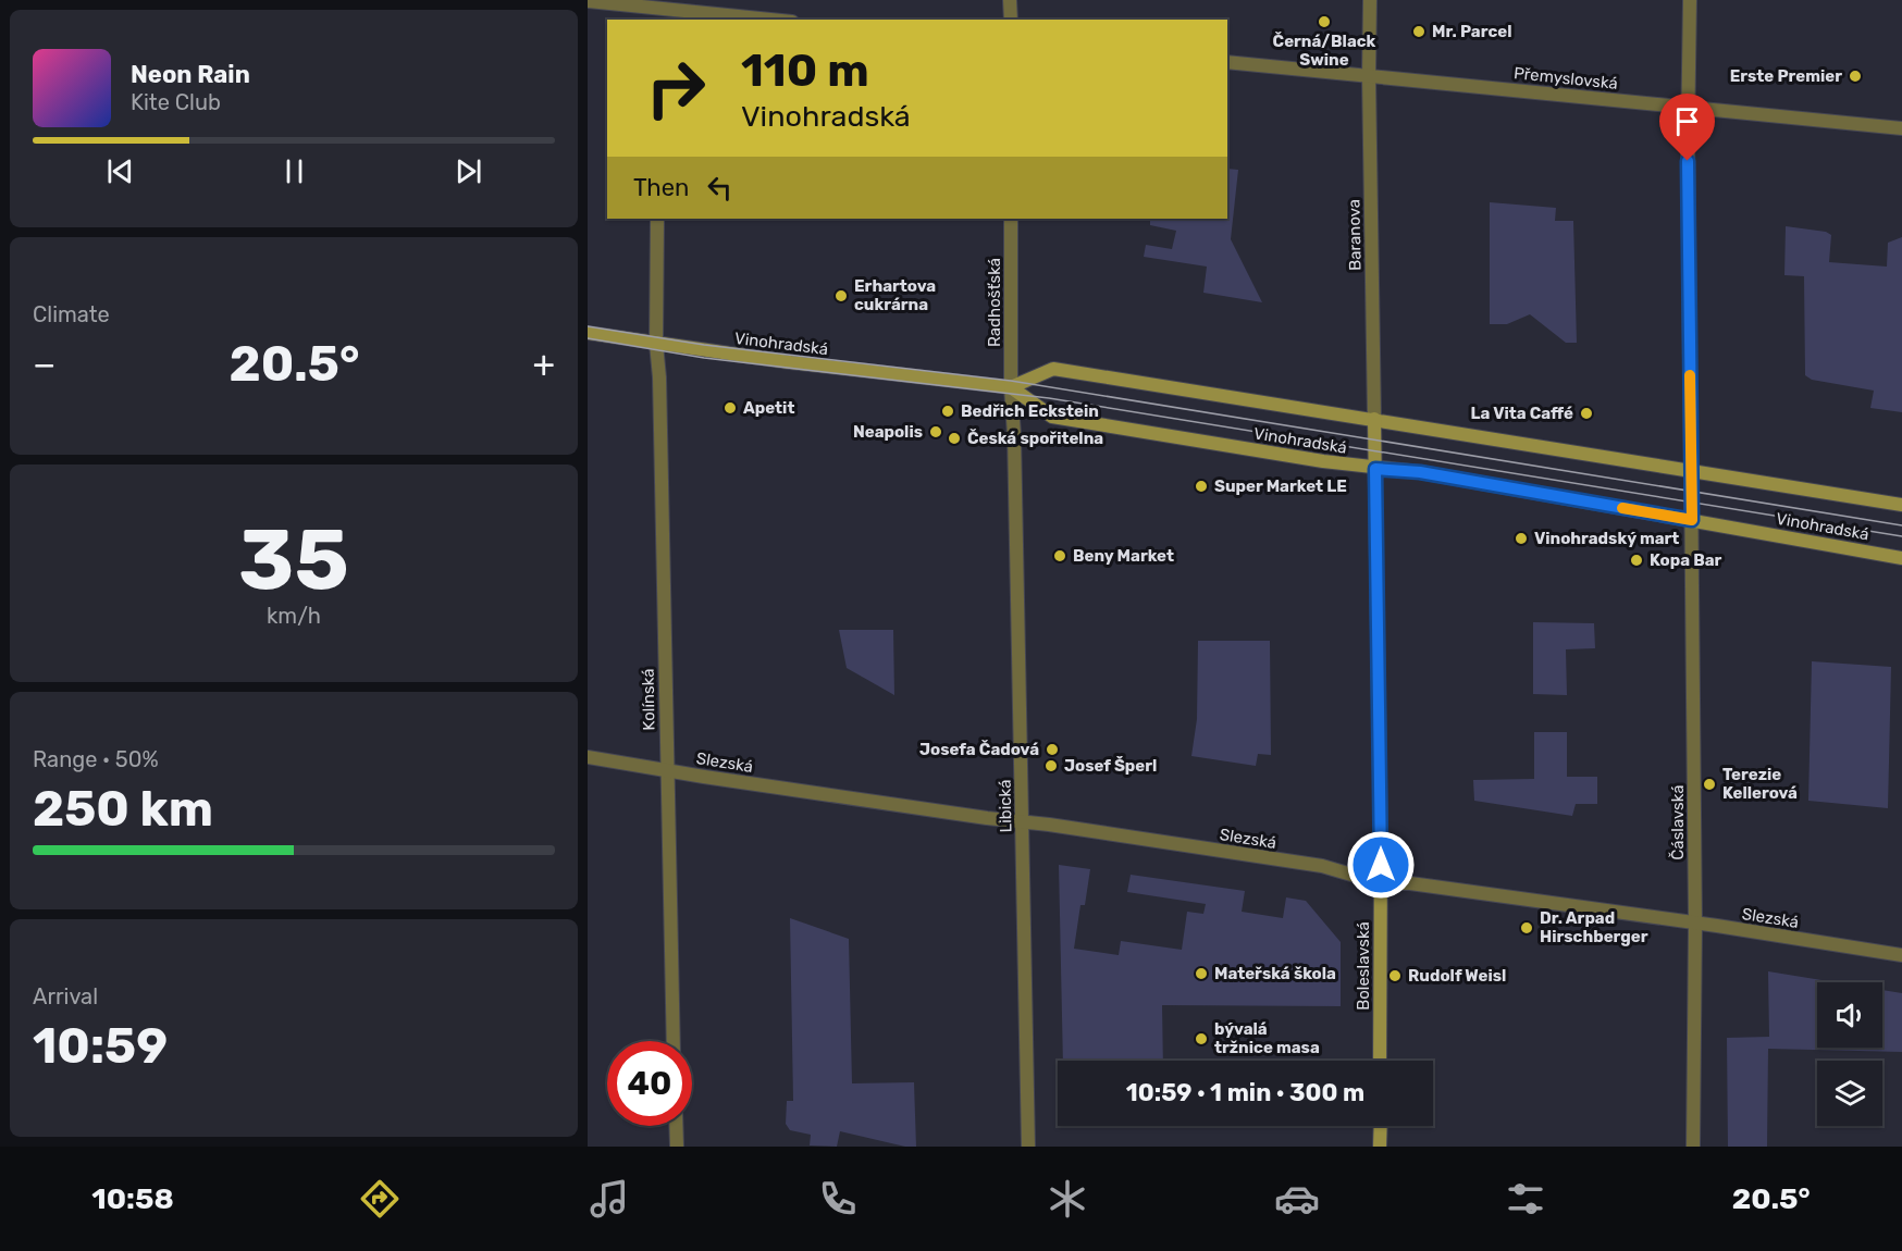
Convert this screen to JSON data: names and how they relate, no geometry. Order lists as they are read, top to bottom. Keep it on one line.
{"streets":{"main road":["Baranova","Vinohradská","Boleslavská"],"street":["Přemyslovská","Radhošťská","Kolínská","Slezská","Libická","Čáslavská"]},"crossings":[["Přemyslovská","Baranova"],["Přemyslovská","Čáslavská"],["Baranova","Vinohradská"],["Baranova","Boleslavská"],["Radhošťská","Vinohradská"],["Radhošťská","Libická"],["Vinohradská","Kolínská"],["Vinohradská","Libická"],["Vinohradská","Čáslavská"],["Vinohradská","Boleslavská"],["Kolínská","Slezská"],["Slezská","Libická"],["Slezská","Čáslavská"],["Slezská","Boleslavská"]],"places":["Černá/Black Swine","Mr. Parcel","Erste Premier","Erhartova cukrárna","Apetit","Bedřich Eckstein","La Vita Caffé","Neapolis","Česká spořitelna","Super Market LE","Vinohradský mart","Beny Market","Kopa Bar","Josefa Čadová","Josef Šperl","Terezie Kellerová","Dr. Arpad Hirschberger","Mateřská škola","Rudolf Weisl","bývalá tržnice masa"],"page":{"turn":["110 m","Vinohradská"],"song":["Neon Rain","Kite Club"],"then":"Then","tile":["Climate",["35","km/h"],["Range · 50%","250 km"],["Arrival","10:59"]],"heat":["−","20.5°","+"],"limit":"40","trip":"10:59 · 1 min · 300 m","tabs":["10:58","20.5°"]}}
